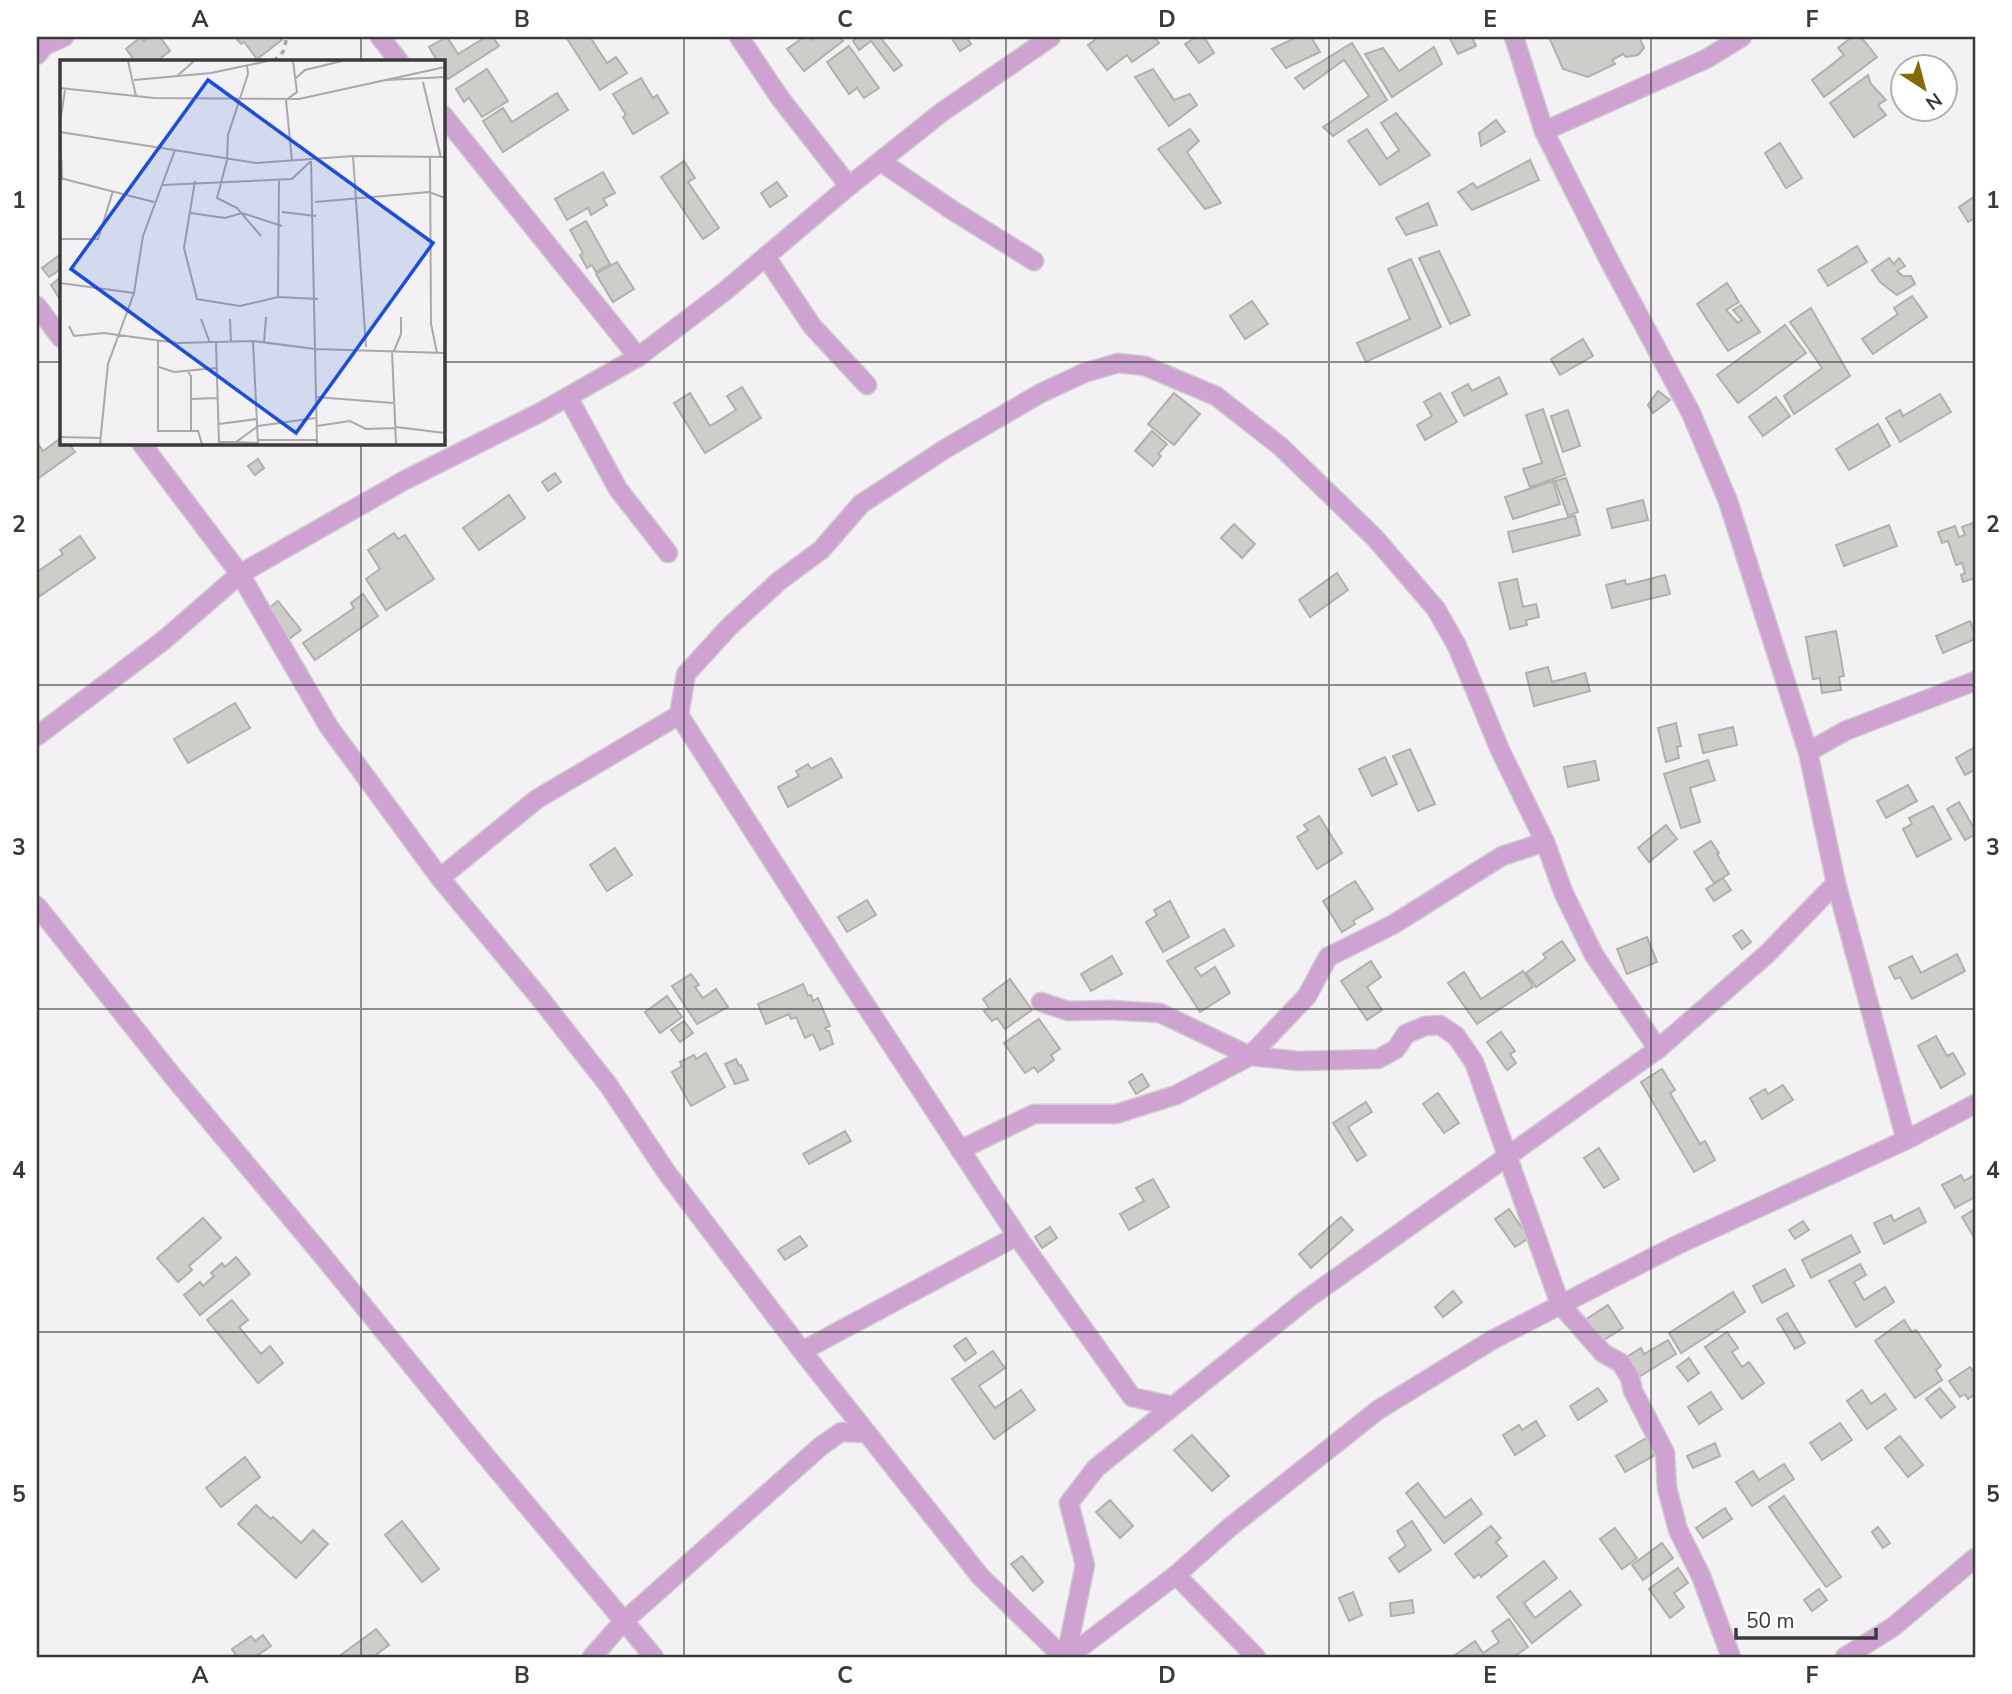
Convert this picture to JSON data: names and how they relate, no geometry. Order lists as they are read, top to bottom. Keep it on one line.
{"scale_bar":"50 m","north":"bottom right","grid":{"columns":["A","B","C","D","E","F"],"rows":["1","2","3","4","5"]}}
